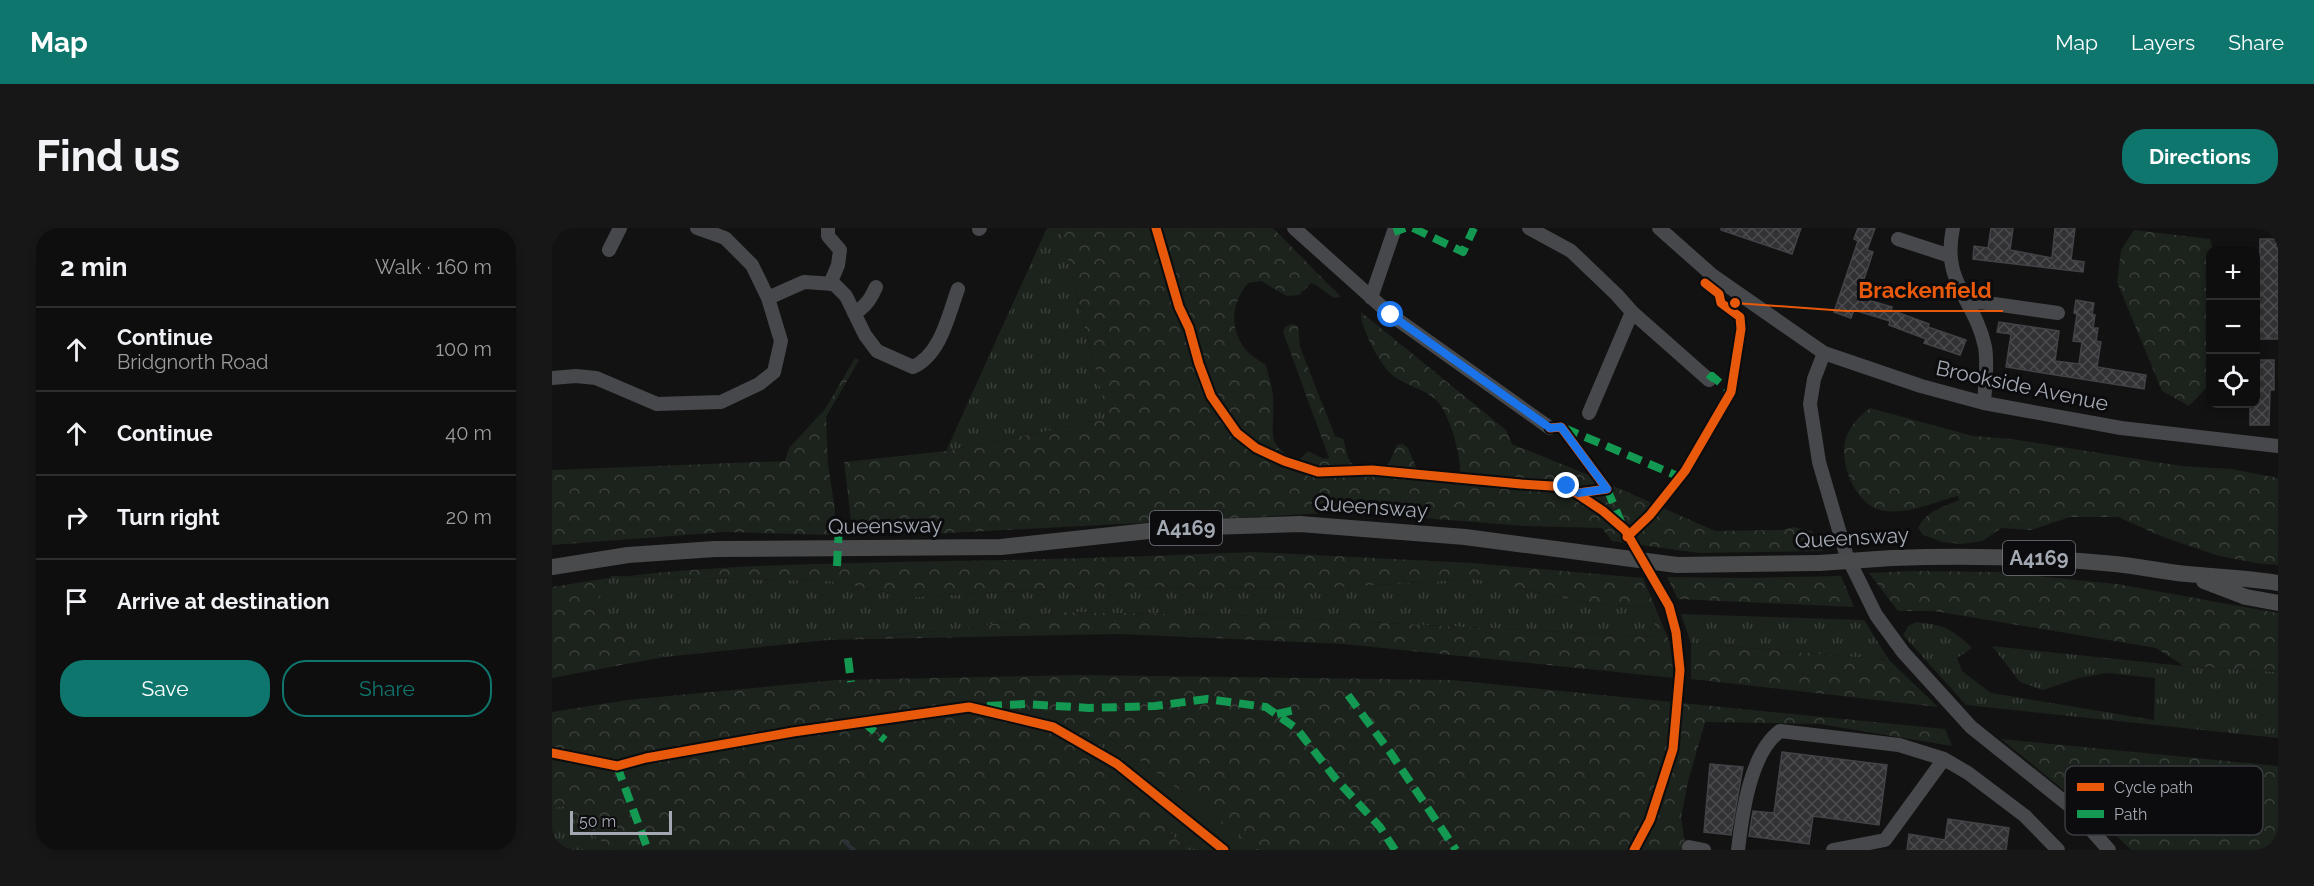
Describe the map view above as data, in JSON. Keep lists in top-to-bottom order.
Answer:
{
  "streets": {
    "main road": ["Queensway", "A4169"],
    "street": ["Brookside Avenue"]
  },
  "places": ["Brackenfield"],
  "legend": ["Cycle path", "Path"],
  "scale_bar": "50 m",
  "page": {
    "header": "Map",
    "nav": ["Map", "Layers", "Share"],
    "buttons": [
      "Directions",
      ["Save", "Share"]
    ],
    "title": "Find us",
    "heading": ["2 min", "Walk · 160 m"],
    "map_buttons": ["+", "−"],
    "list": [
      ["Continue", "Bridgnorth Road", "100 m"],
      ["Continue", "40 m"],
      ["Turn right", "20 m"],
      "Arrive at destination"
    ],
    "scale": "50 m"
  }
}
